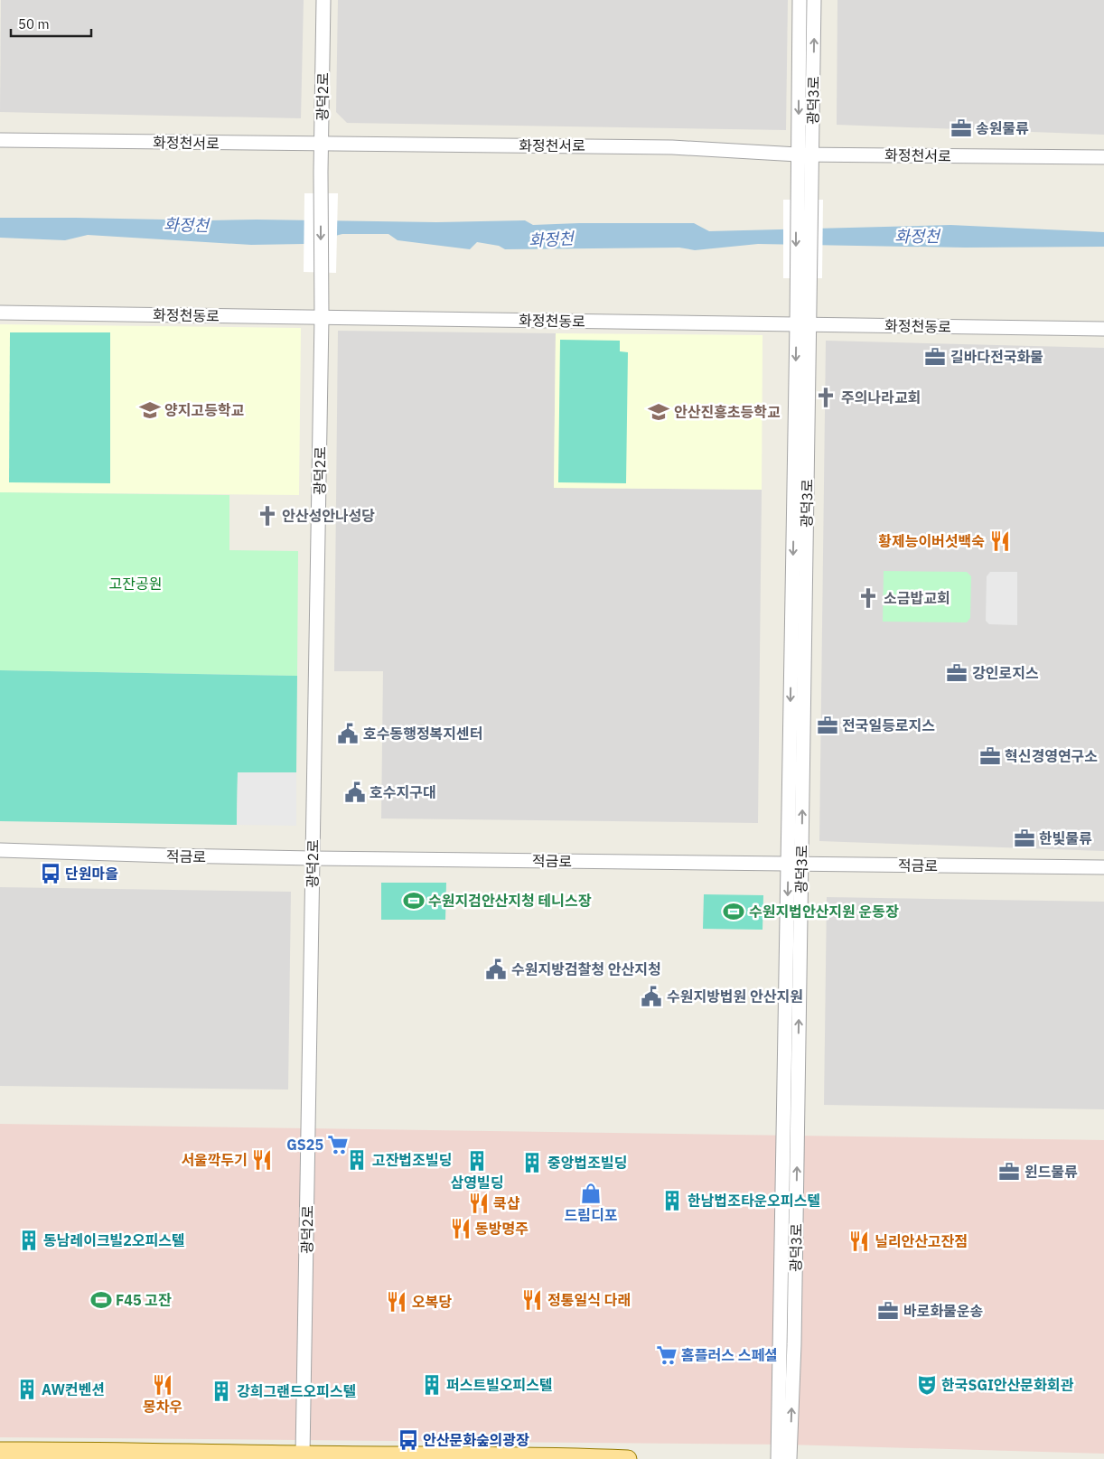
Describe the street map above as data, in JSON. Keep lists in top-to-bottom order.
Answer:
{
  "streets": {
    "street": [
      "광덕2로",
      "광덕3로",
      "화정천서로",
      "화정천동로",
      "적금로"
    ]
  },
  "crossings": [
    ["광덕2로", "화정천서로"],
    ["광덕2로", "화정천동로"],
    ["광덕2로", "적금로"],
    ["광덕3로", "화정천서로"],
    ["광덕3로", "화정천동로"],
    ["광덕3로", "적금로"]
  ],
  "water": ["화정천"],
  "parks": ["고잔공원"],
  "places": {
    "office": [
      "송원물류",
      "길바다전국화물",
      "강인로지스",
      "전국일등로지스",
      "혁신경영연구소",
      "한빛물류",
      "윈드물류",
      "바로화물운송"
    ],
    "church": ["주의나라교회", "안산성안나성당", "소금밥교회"],
    "school or university": ["양지고등학교", "안산진흥초등학교"],
    "restaurant": [
      "황제능이버섯백숙",
      "서울깍두기",
      "쿡샵",
      "동방명주",
      "닐리안산고잔점",
      "정통일식 다래",
      "오복당",
      "몽차우"
    ],
    "public building": [
      "호수동행정복지센터",
      "호수지구대",
      "수원지방검찰청 안산지청",
      "수원지방법원 안산지원"
    ],
    "bus stop": ["단원마을", "안산문화숲의광장"],
    "sports": ["수원지검안산지청 테니스장", "수원지법안산지원 운동장", "F45 고잔"],
    "supermarket": ["GS25", "홈플러스 스페셜"],
    "building": [
      "고잔법조빌딩",
      "삼영빌딩",
      "중앙법조빌딩",
      "한남법조타운오피스텔",
      "동남레이크빌2오피스텔",
      "퍼스트빌오피스텔",
      "AW컨벤션",
      "강희그랜드오피스텔"
    ],
    "shop": ["드림디포"],
    "theatre": ["한국SGI안산문화회관"]
  },
  "scale_bar": "50 m"
}
